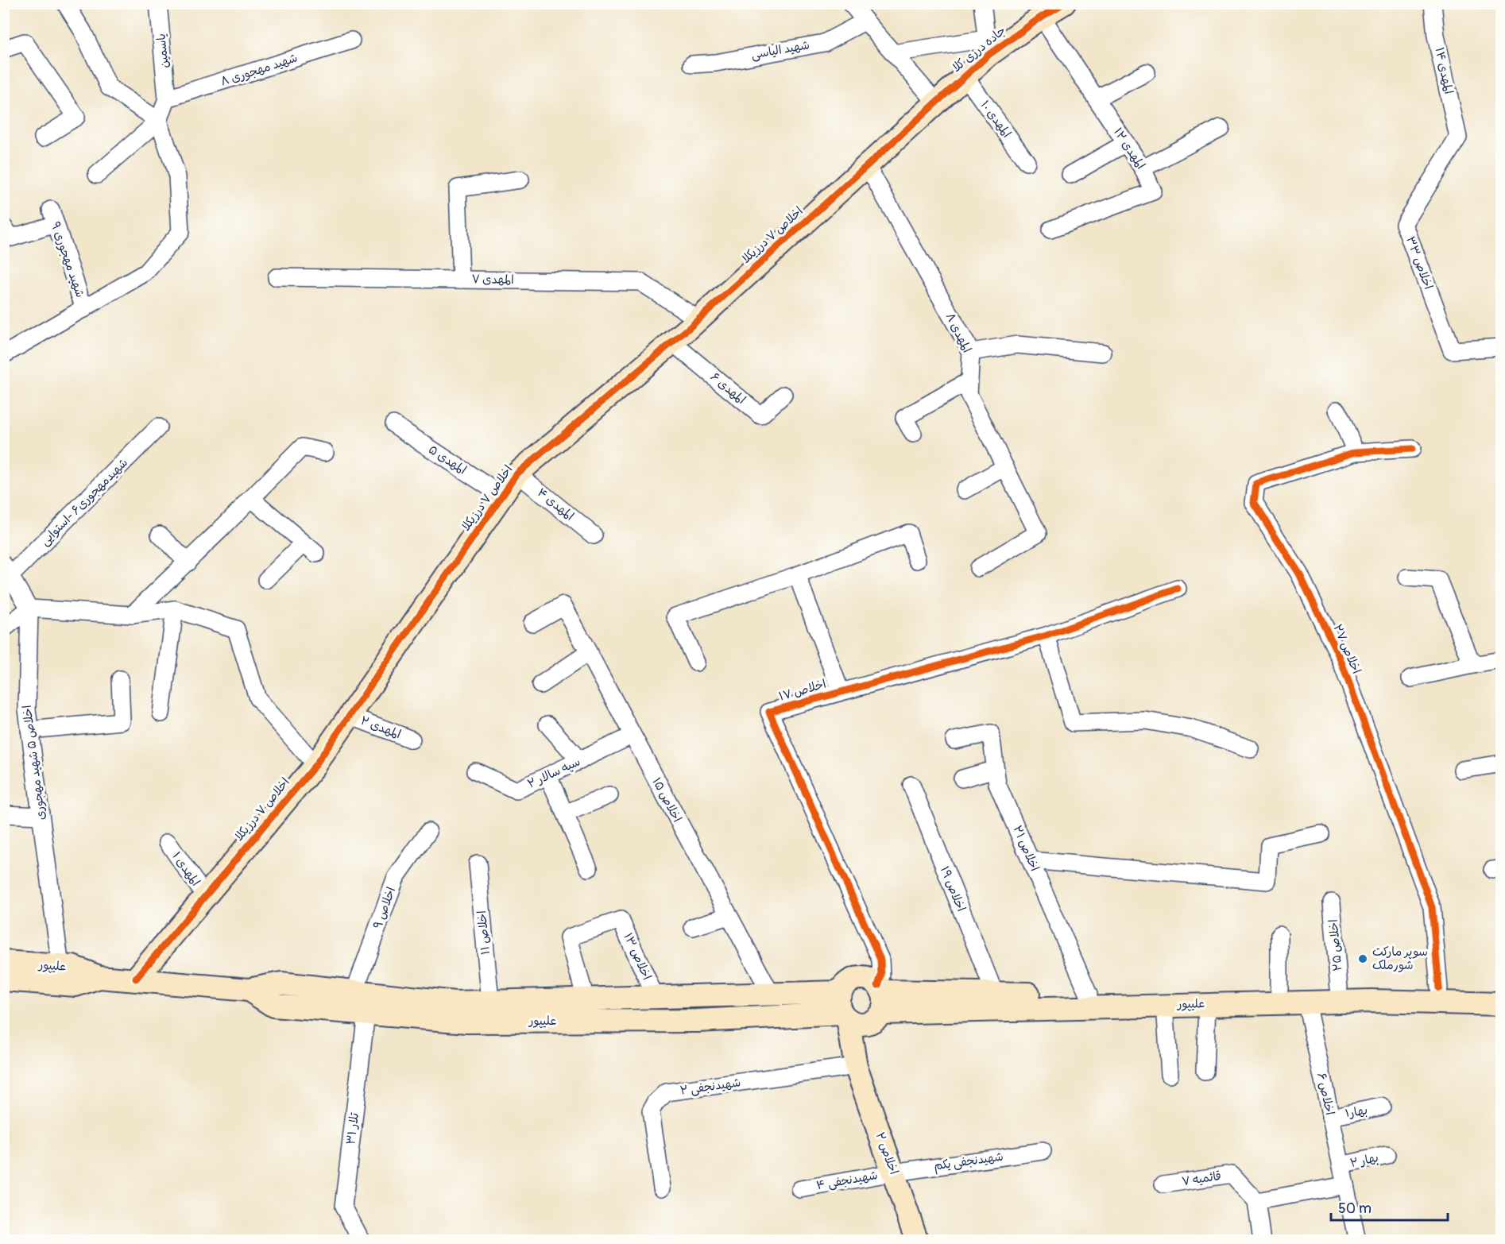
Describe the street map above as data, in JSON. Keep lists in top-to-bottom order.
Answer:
{
  "streets": {
    "main road": [
      "جاده درزی کلا",
      "اخلاص ۷ درزیکلا",
      "علیپور",
      "اخلاص ۲"
    ],
    "street": [
      "شهید الیاسی",
      "یاسمین",
      "شهید مهجوری ۸",
      "المهدی ۱۴",
      "المهدی ۱۰",
      "المهدی ۱۲",
      "شهید مهجوری ۹",
      "اخلاص ۳۳",
      "المهدی ۷",
      "المهدی ۸",
      "المهدی ۶",
      "المهدی ۵",
      "شهیدمهجوری۶ -استوایی",
      "المهدی ۴",
      "اخلاص ۲۷",
      "اخلاص ۱۷",
      "المهدی ۲",
      "اخلاص ۵ شهید مهجوری",
      "سپه سالار ۲",
      "اخلاص ۱۵",
      "اخلاص ۲۱",
      "المهدی ۱",
      "اخلاص ۱۹",
      "اخلاص ۹",
      "اخلاص ۱۱",
      "اخلاص ۲۵",
      "اخلاص ۱۳",
      "شهیدنجفی ۲",
      "اخلاص ۶",
      "بهار۱",
      "تلار ۳۱",
      "بهار ۲",
      "شهیدنجفی یکم",
      "قائمیه ۷",
      "شهیدنجفی ۴"
    ]
  },
  "crossings": [
    ["جاده درزی کلا", "المهدی ۱۰"],
    ["جاده درزی کلا", "المهدی ۱۲"],
    ["جاده درزی کلا", "اخلاص ۷ درزیکلا"],
    ["یاسمین", "شهید مهجوری ۸"],
    ["المهدی ۱۴", "اخلاص ۳۳"],
    ["اخلاص ۷ درزیکلا", "المهدی ۷"],
    ["اخلاص ۷ درزیکلا", "المهدی ۸"],
    ["اخلاص ۷ درزیکلا", "المهدی ۶"],
    ["اخلاص ۷ درزیکلا", "المهدی ۵"],
    ["اخلاص ۷ درزیکلا", "المهدی ۴"],
    ["اخلاص ۷ درزیکلا", "المهدی ۲"],
    ["اخلاص ۷ درزیکلا", "المهدی ۱"],
    ["اخلاص ۷ درزیکلا", "علیپور"],
    ["اخلاص ۲۷", "علیپور"],
    ["اخلاص ۱۷", "علیپور"],
    ["اخلاص ۱۷", "اخلاص ۲"],
    ["اخلاص ۵ شهید مهجوری", "علیپور"],
    ["سپه سالار ۲", "اخلاص ۱۵"],
    ["اخلاص ۱۵", "علیپور"],
    ["اخلاص ۲۱", "علیپور"],
    ["اخلاص ۱۹", "علیپور"],
    ["اخلاص ۹", "علیپور"],
    ["اخلاص ۱۱", "علیپور"],
    ["اخلاص ۲۵", "علیپور"],
    ["اخلاص ۱۳", "علیپور"],
    ["علیپور", "اخلاص ۶"],
    ["علیپور", "تلار ۳۱"],
    ["علیپور", "اخلاص ۲"],
    ["شهیدنجفی ۲", "اخلاص ۲"],
    ["اخلاص ۶", "بهار۱"],
    ["اخلاص ۶", "بهار ۲"],
    ["اخلاص ۲", "شهیدنجفی یکم"],
    ["اخلاص ۲", "شهیدنجفی ۴"],
    ["شهیدنجفی یکم", "شهیدنجفی ۴"]
  ],
  "places": ["سوپر مارکت شورملک"],
  "scale_bar": "50 m"
}
